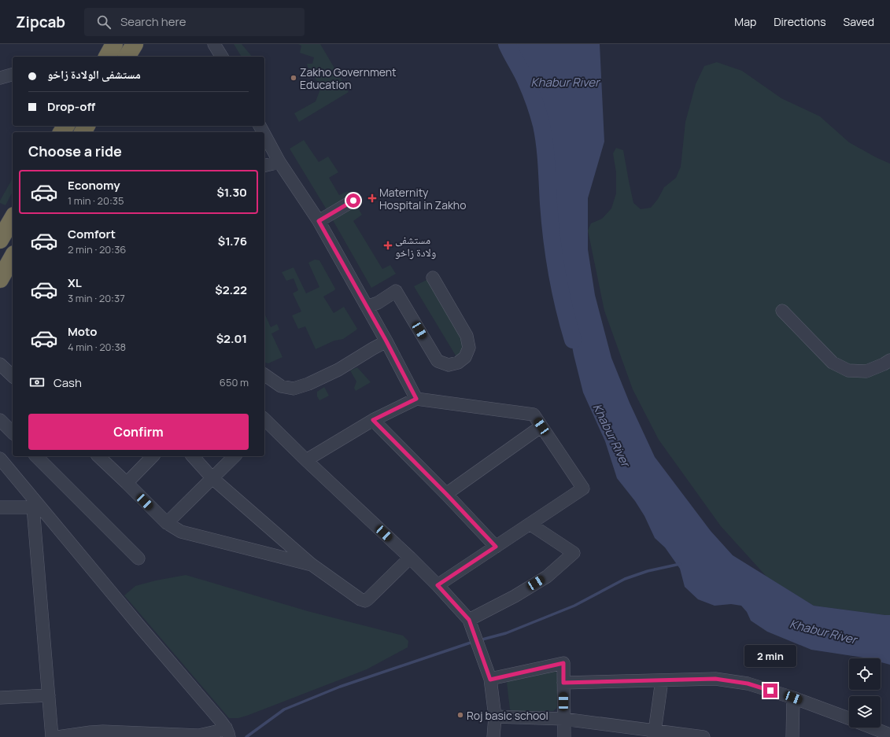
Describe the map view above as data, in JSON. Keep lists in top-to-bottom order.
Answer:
{
  "water": ["Khabur River"],
  "places": {
    "other": ["Zakho Government Education", "Roj basic school"],
    "health": ["Maternity Hospital in Zakho", "مستشفى ولادة زاخو"]
  },
  "page": {
    "header": "Zipcab",
    "search": "Search here",
    "nav": ["Map", "Directions", "Saved"],
    "banner": ["مستشفى الولادة زاخو", "Drop-off"],
    "heading": "Choose a ride",
    "list": [
      {
        "name": "Economy",
        "note": "1 min · 20:35",
        "value": "$1.30"
      },
      {
        "name": "Comfort",
        "note": "2 min · 20:36",
        "value": "$1.76"
      },
      {
        "name": "XL",
        "note": "3 min · 20:37",
        "value": "$2.22"
      },
      {
        "name": "Moto",
        "note": "4 min · 20:38",
        "value": "$2.01"
      }
    ],
    "pay": ["Cash", "650 m"],
    "buttons": "Confirm",
    "bubble": "2 min"
  }
}
